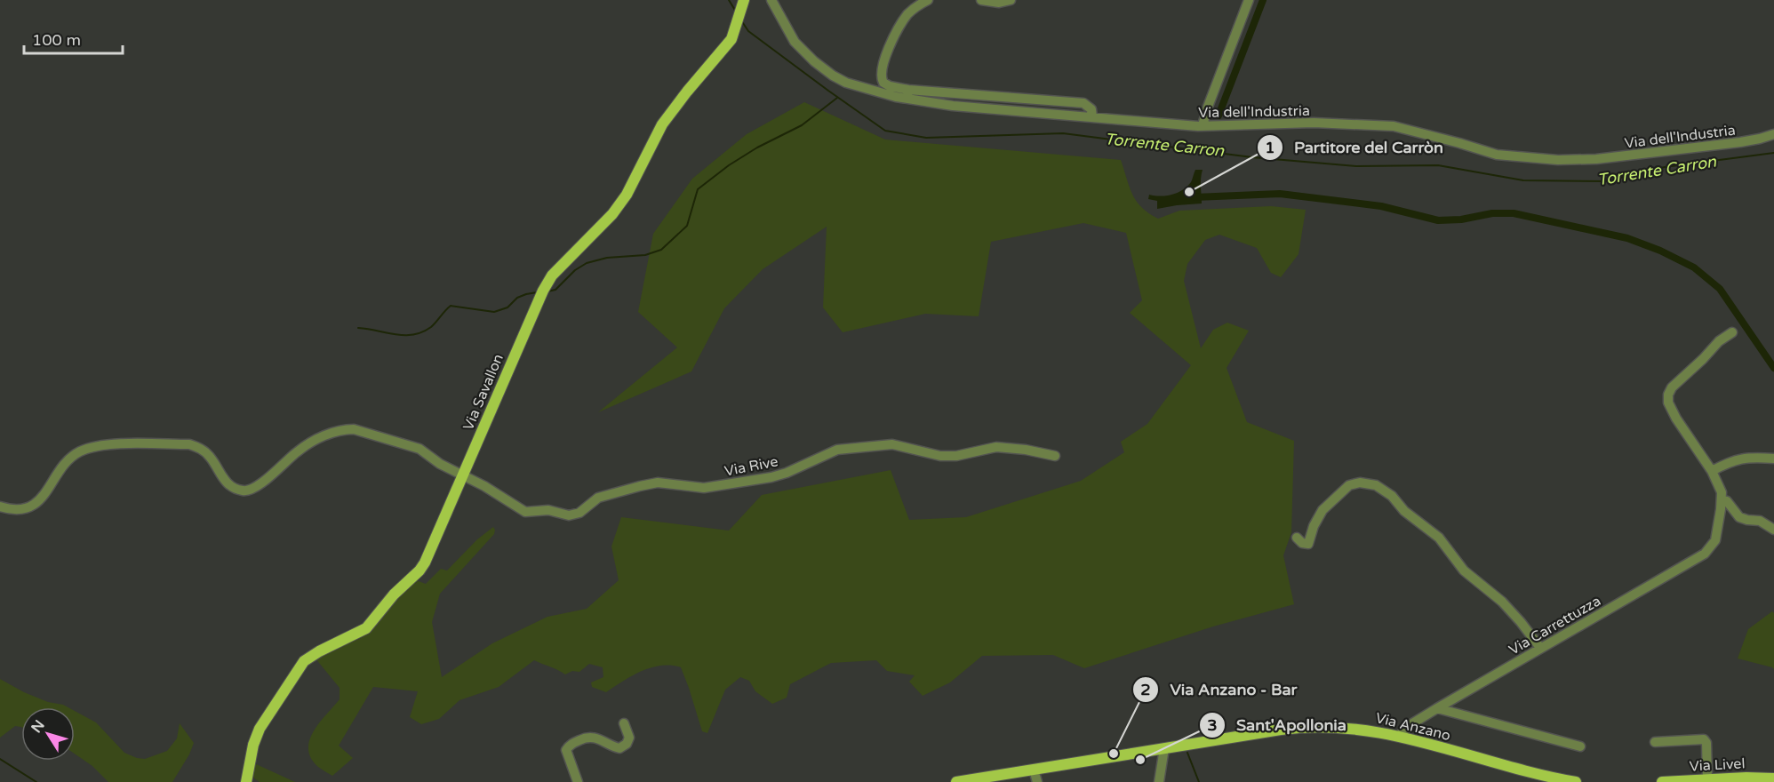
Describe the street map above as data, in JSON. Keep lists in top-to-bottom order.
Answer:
{
  "streets": {
    "main road": ["Via Savallon", "Via Anzano", "Via Livel"],
    "street": ["Via dell'Industria", "Via Rive", "Via Carrettuzza"]
  },
  "crossings": [
    ["Via Savallon", "Via Rive"],
    ["Via Carrettuzza", "Via Anzano"]
  ],
  "water": ["Torrente Carron"],
  "places": ["Partitore del Carròn", "Via Anzano - Bar", "Sant'Apollonia"],
  "scale_bar": "100 m",
  "north": "top left"
}
